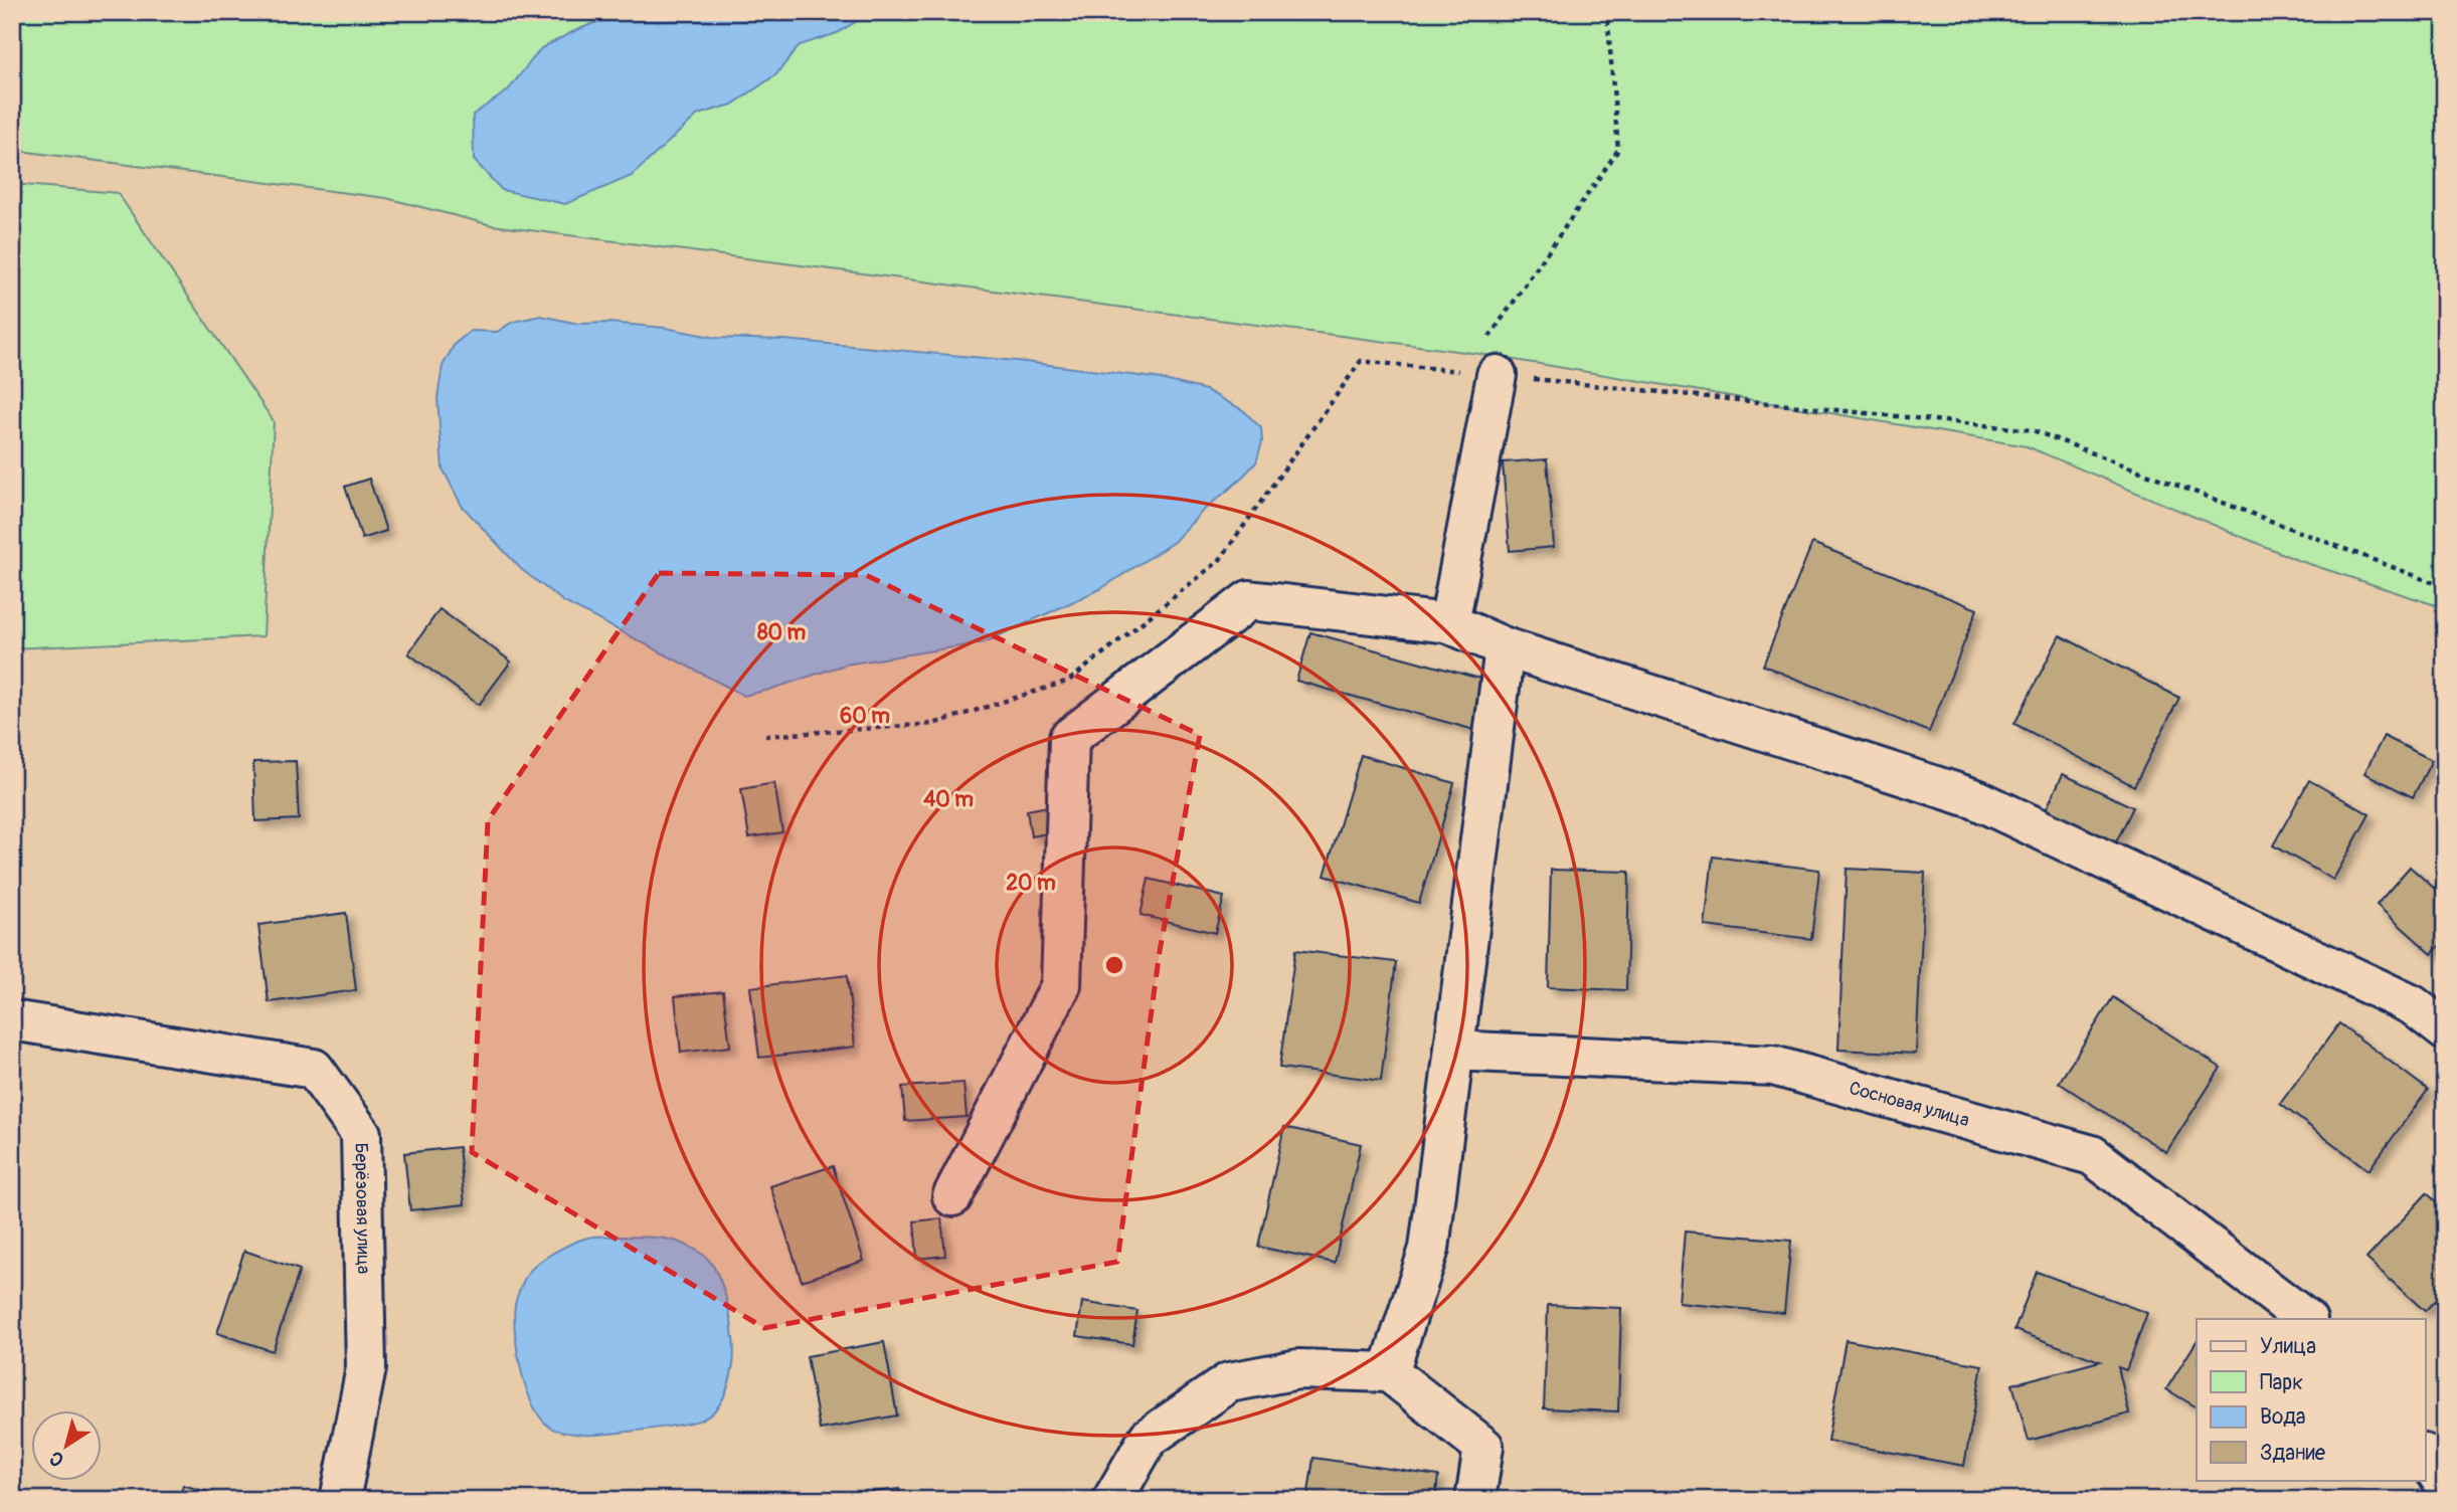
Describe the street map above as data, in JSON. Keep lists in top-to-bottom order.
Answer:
{
  "streets": {
    "street": ["Сосновая улица", "Берёзовая улица"]
  },
  "legend": [
    "Улица",
    "Парк",
    "Вода",
    "Здание"
  ],
  "north": "bottom left",
  "rings": [
    "80 m",
    "60 m",
    "40 m",
    "20 m"
  ]
}
